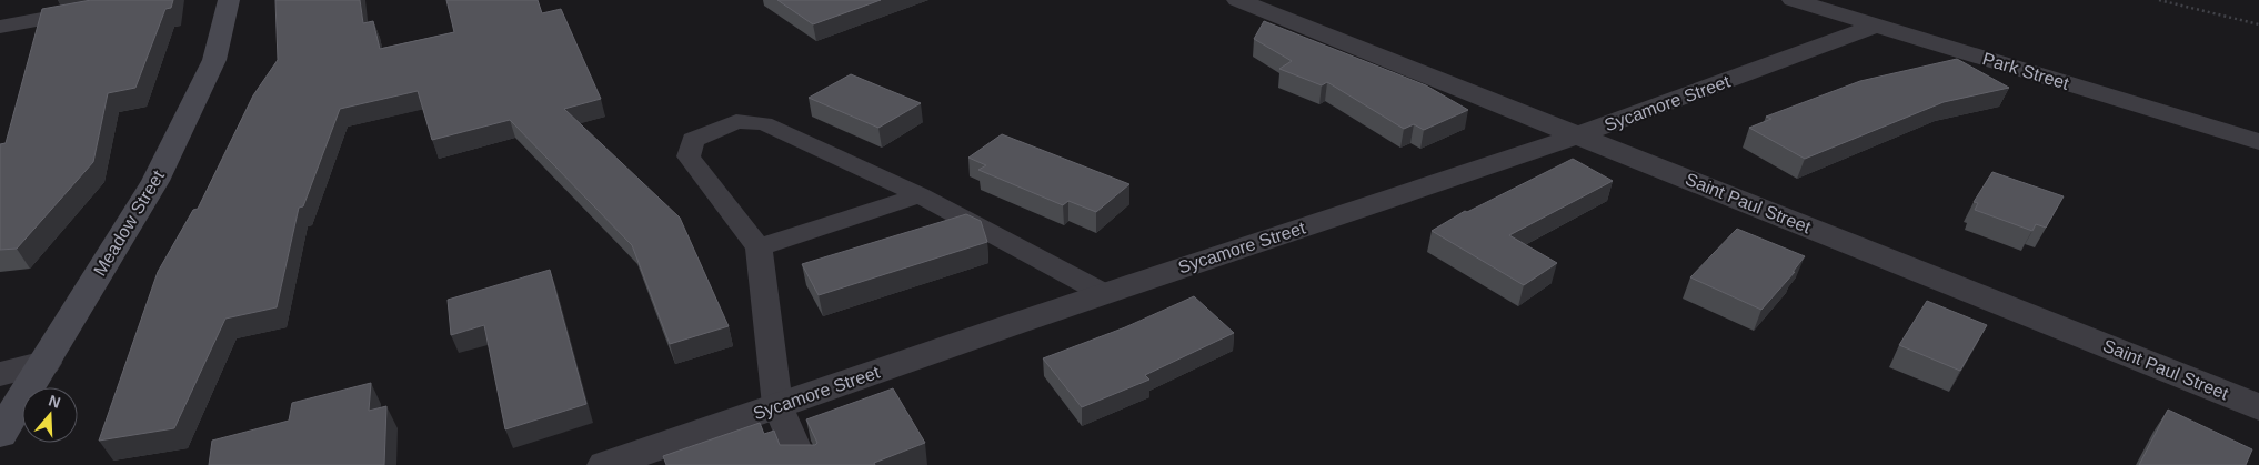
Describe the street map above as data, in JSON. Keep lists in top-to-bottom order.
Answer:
{
  "streets": {
    "street": [
      "Park Street",
      "Sycamore Street",
      "Saint Paul Street",
      "Meadow Street"
    ]
  },
  "crossings": [
    ["Park Street", "Sycamore Street"],
    ["Sycamore Street", "Saint Paul Street"]
  ],
  "north": "top"
}
